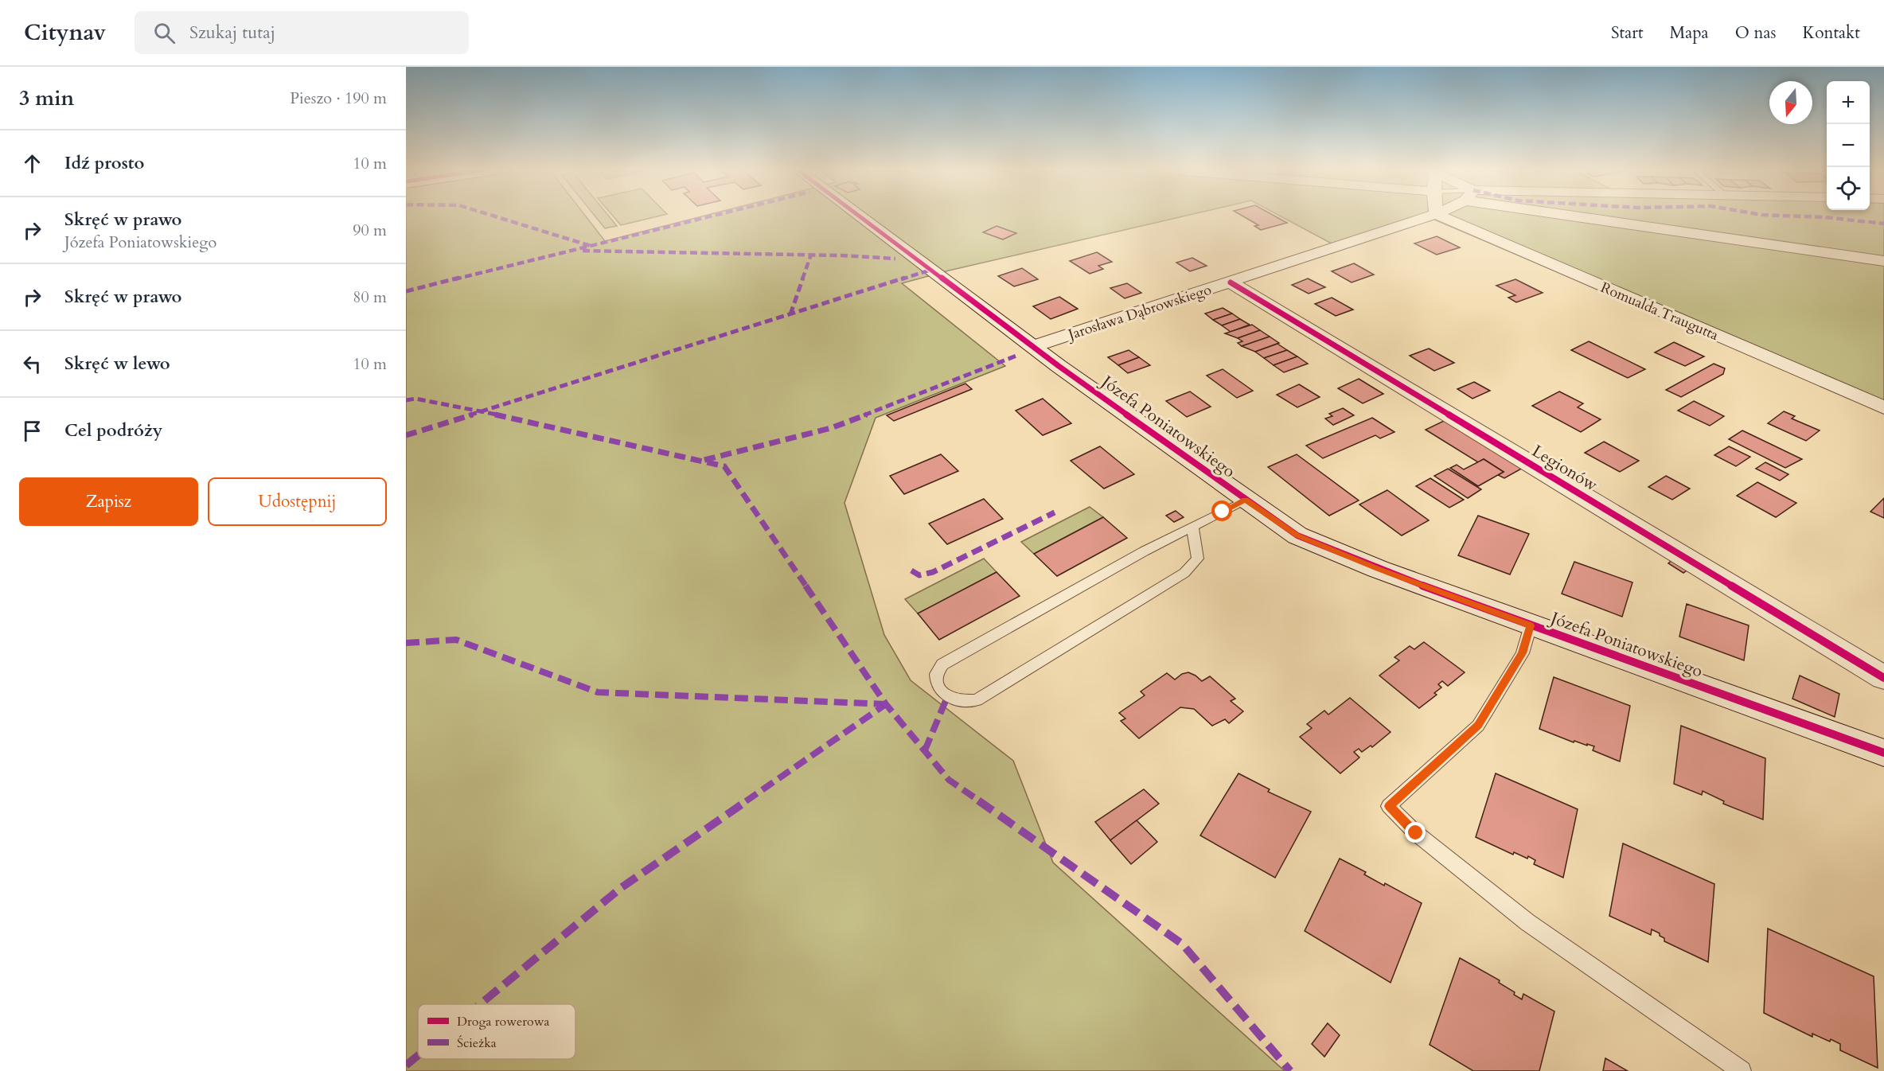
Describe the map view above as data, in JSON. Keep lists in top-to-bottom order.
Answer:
{
  "streets": {
    "street": [
      "Romualda Traugutta",
      "Jarosława Dąbrowskiego",
      "Józefa Poniatowskiego",
      "Legionów"
    ]
  },
  "crossings": [
    ["Jarosława Dąbrowskiego", "Józefa Poniatowskiego"],
    ["Jarosława Dąbrowskiego", "Legionów"]
  ],
  "legend": ["Droga rowerowa", "Ścieżka"],
  "north": "bottom",
  "page": {
    "header": "Citynav",
    "search": "Szukaj tutaj",
    "nav": [
      "Start",
      "Mapa",
      "O nas",
      "Kontakt"
    ],
    "heading": ["3 min", "Pieszo · 190 m"],
    "map_buttons": ["+", "−"],
    "list": [
      ["Idź prosto", "10 m"],
      ["Skręć w prawo", "Józefa Poniatowskiego", "90 m"],
      ["Skręć w prawo", "80 m"],
      ["Skręć w lewo", "10 m"],
      "Cel podróży"
    ],
    "buttons": ["Zapisz", "Udostępnij"]
  }
}
